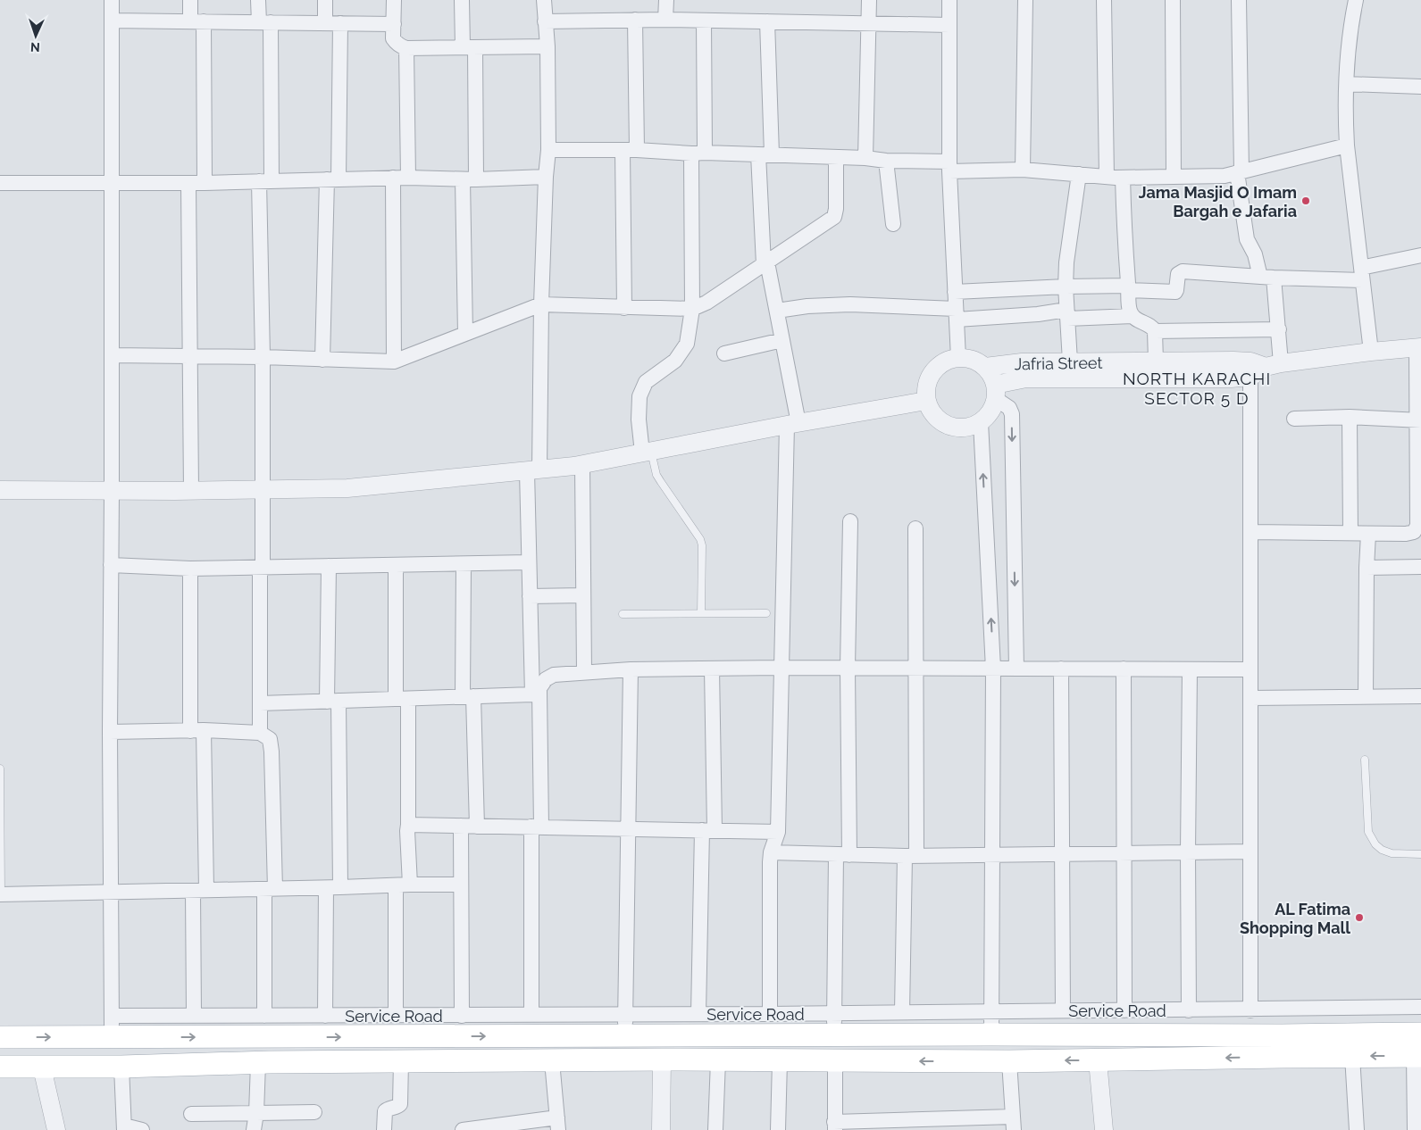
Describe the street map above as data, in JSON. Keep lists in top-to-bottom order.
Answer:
{
  "streets": {
    "street": ["Jafria Street", "Service Road"]
  },
  "districts": ["NORTH KARACHI SECTOR 5 D"],
  "places": ["Jama Masjid O Imam Bargah e Jafaria", "AL Fatima Shopping Mall"],
  "north": "bottom"
}
